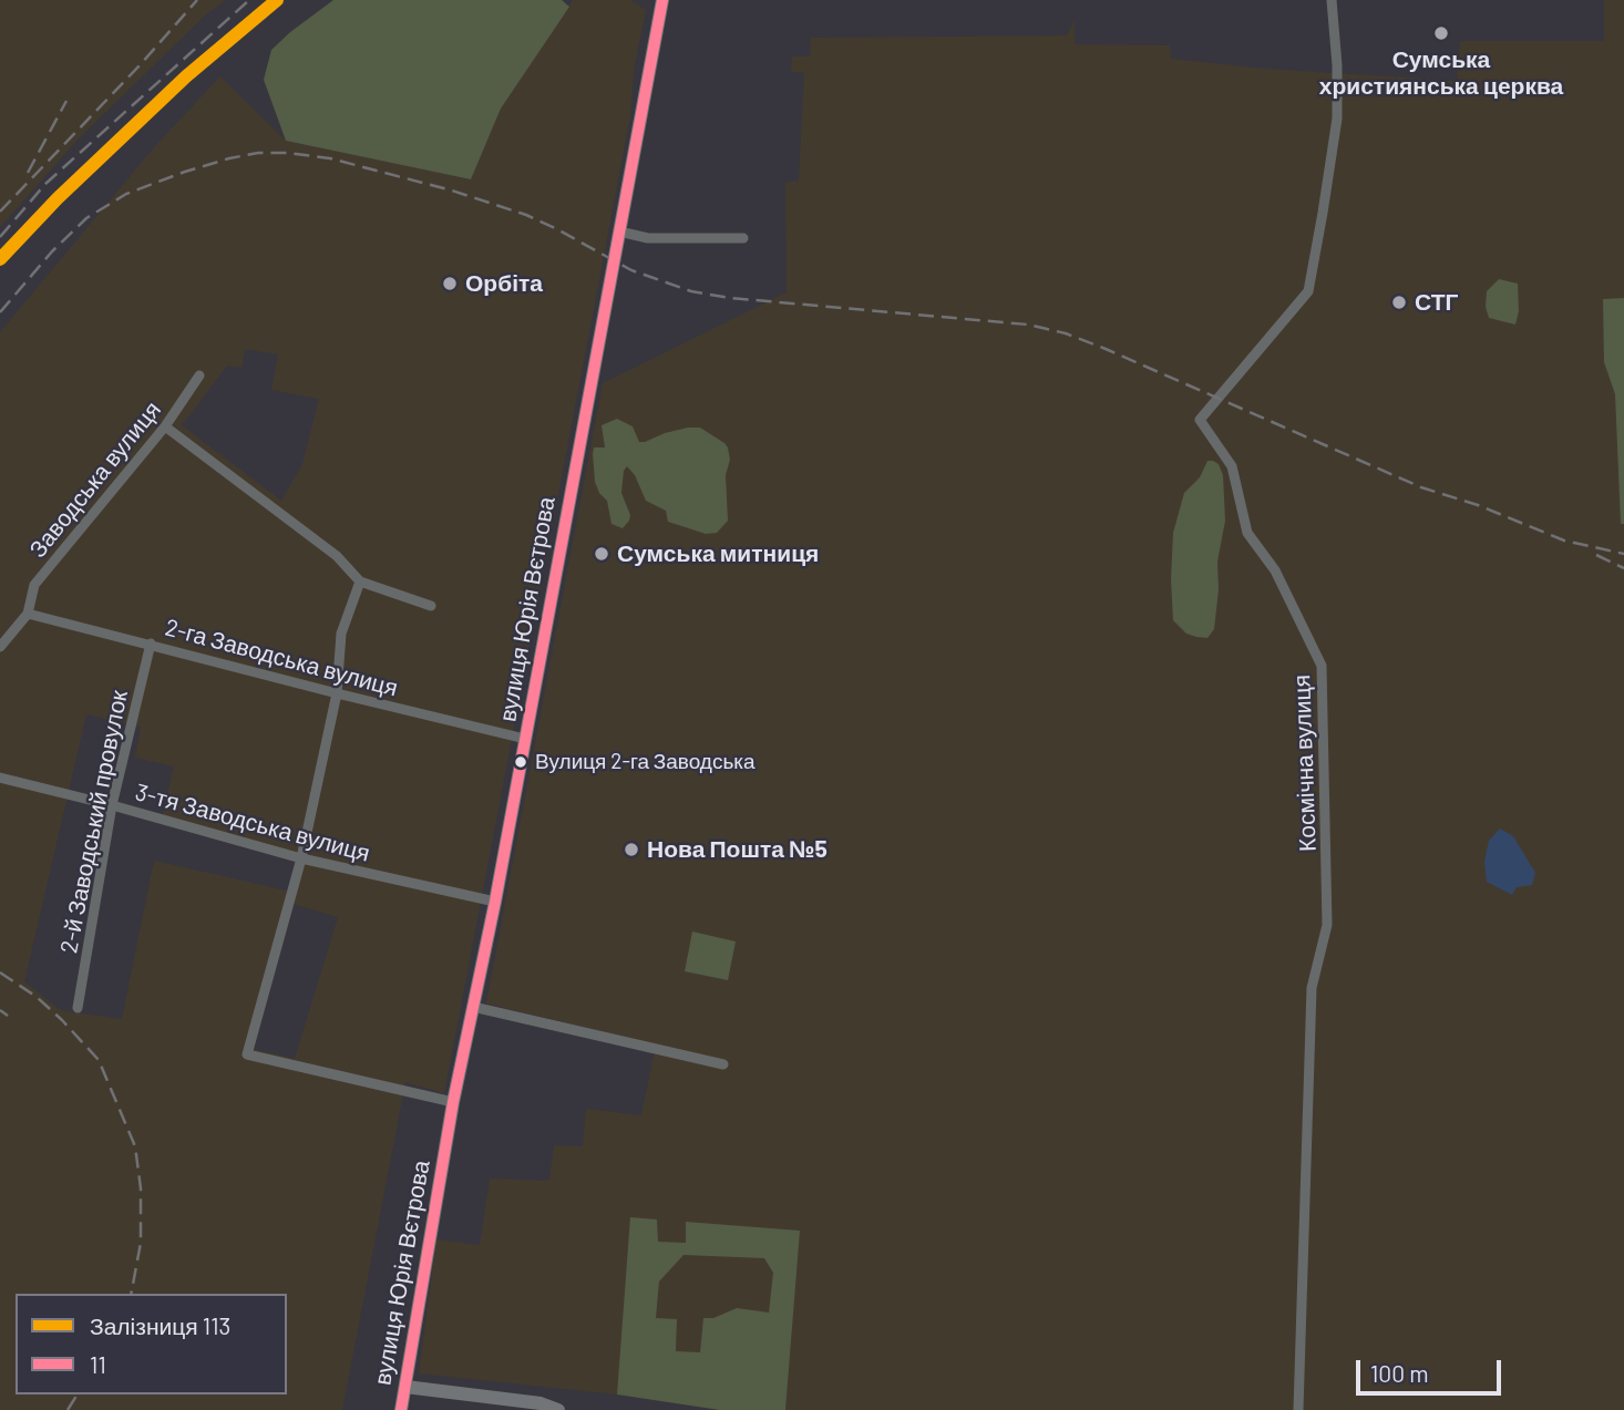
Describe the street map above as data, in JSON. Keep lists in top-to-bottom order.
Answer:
{
  "streets": {
    "street": [
      "Заводська вулиця",
      "вулиця Юрія Вєтрова",
      "2-га Заводська вулиця",
      "Космічна вулиця",
      "2-й Заводський провулок",
      "3-тя Заводська вулиця"
    ]
  },
  "crossings": [
    ["Заводська вулиця", "2-га Заводська вулиця"],
    ["вулиця Юрія Вєтрова", "2-га Заводська вулиця"],
    ["вулиця Юрія Вєтрова", "3-тя Заводська вулиця"],
    ["2-га Заводська вулиця", "2-й Заводський провулок"],
    ["2-й Заводський провулок", "3-тя Заводська вулиця"]
  ],
  "places": [
    "Сумська християнська церква",
    "Орбіта",
    "СТГ",
    "Сумська митниця",
    "Вулиця 2-га Заводська",
    "Нова Пошта №5"
  ],
  "lines": ["rail line 113", "transit line 11"],
  "legend": ["Залізниця 113", "11"],
  "scale_bar": "100 m"
}
